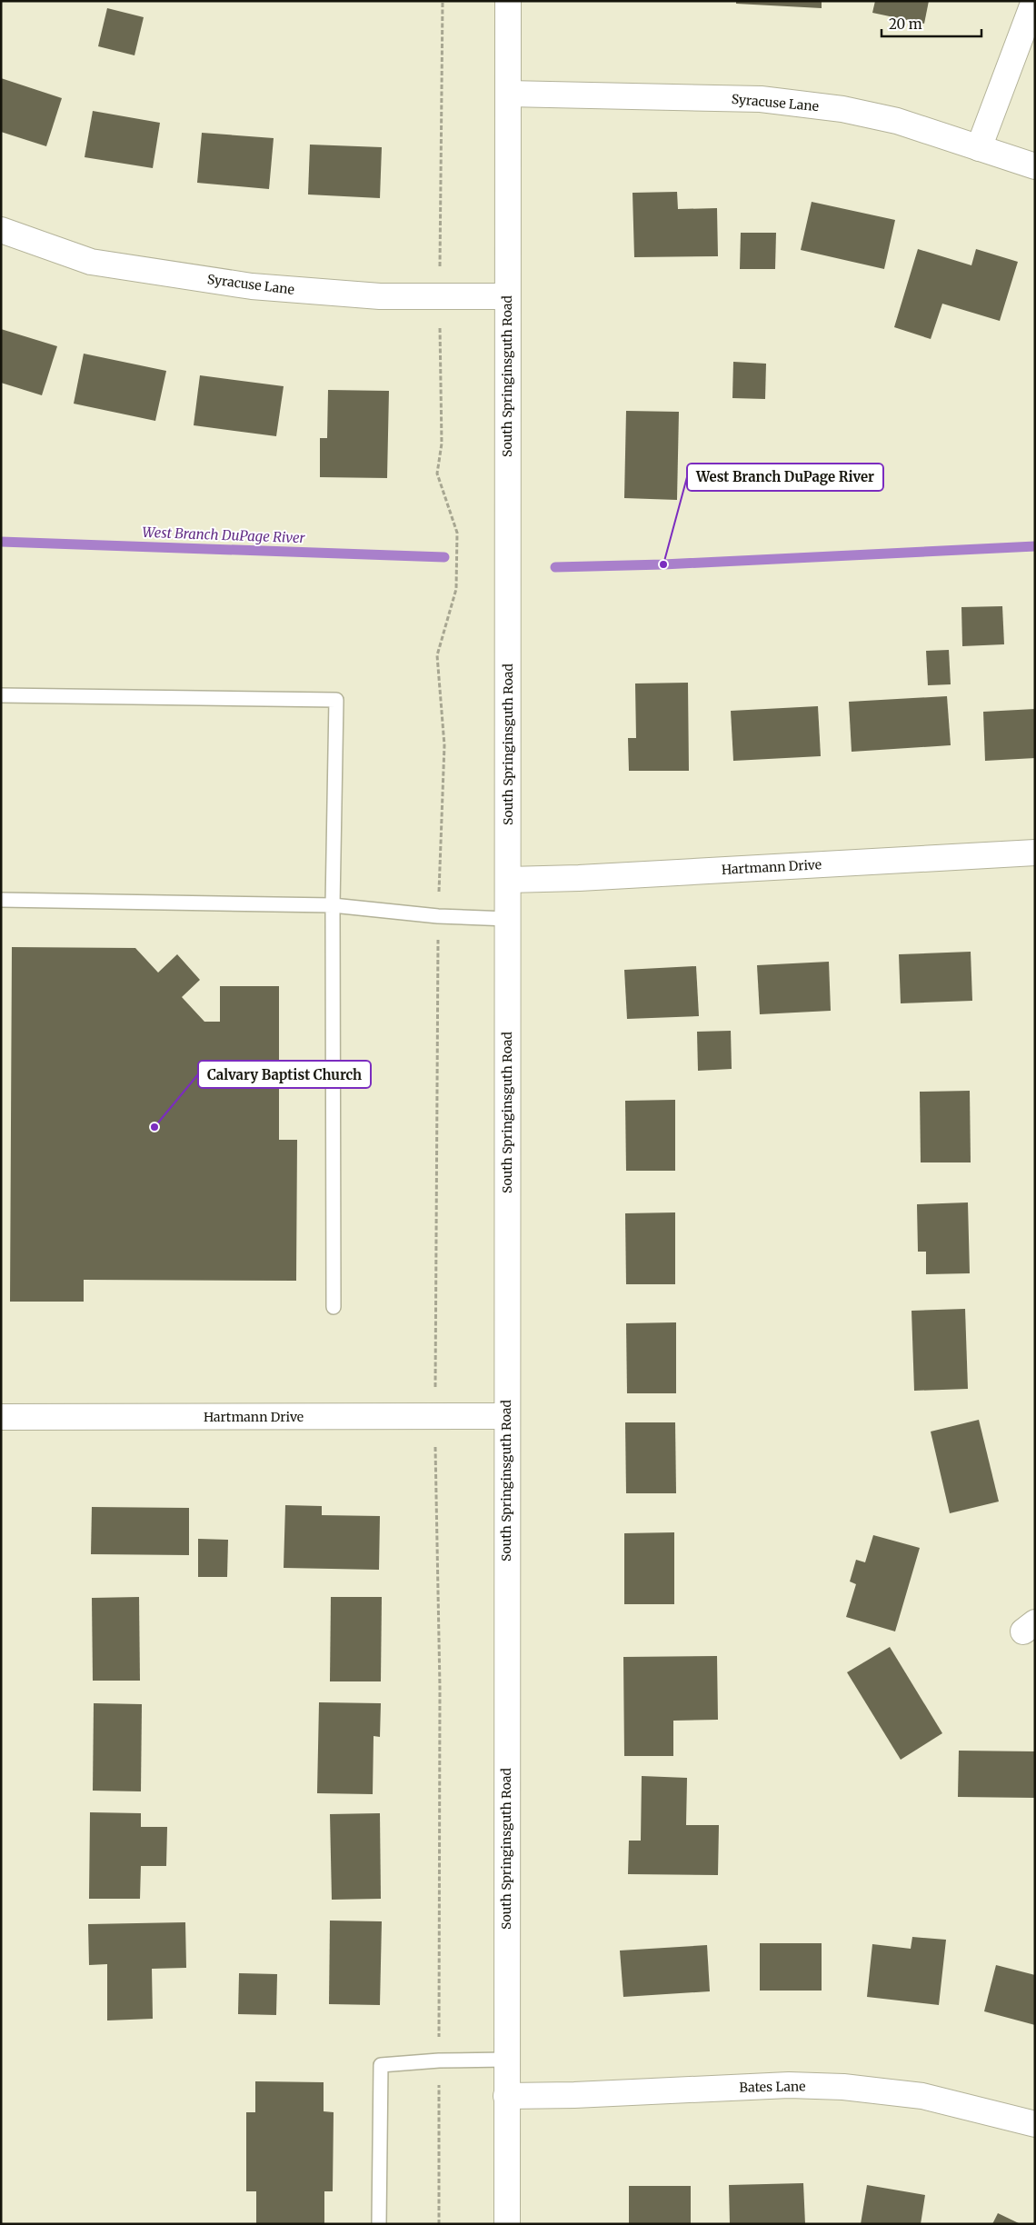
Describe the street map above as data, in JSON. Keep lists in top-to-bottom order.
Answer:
{
  "streets": {
    "street": [
      "Syracuse Lane",
      "South Springinsguth Road",
      "Hartmann Drive",
      "Bates Lane"
    ]
  },
  "crossings": [
    ["Syracuse Lane", "South Springinsguth Road"],
    ["South Springinsguth Road", "Hartmann Drive"],
    ["South Springinsguth Road", "Bates Lane"]
  ],
  "water": ["West Branch DuPage River"],
  "places": ["West Branch DuPage River", "Calvary Baptist Church"],
  "scale_bar": "20 m"
}
